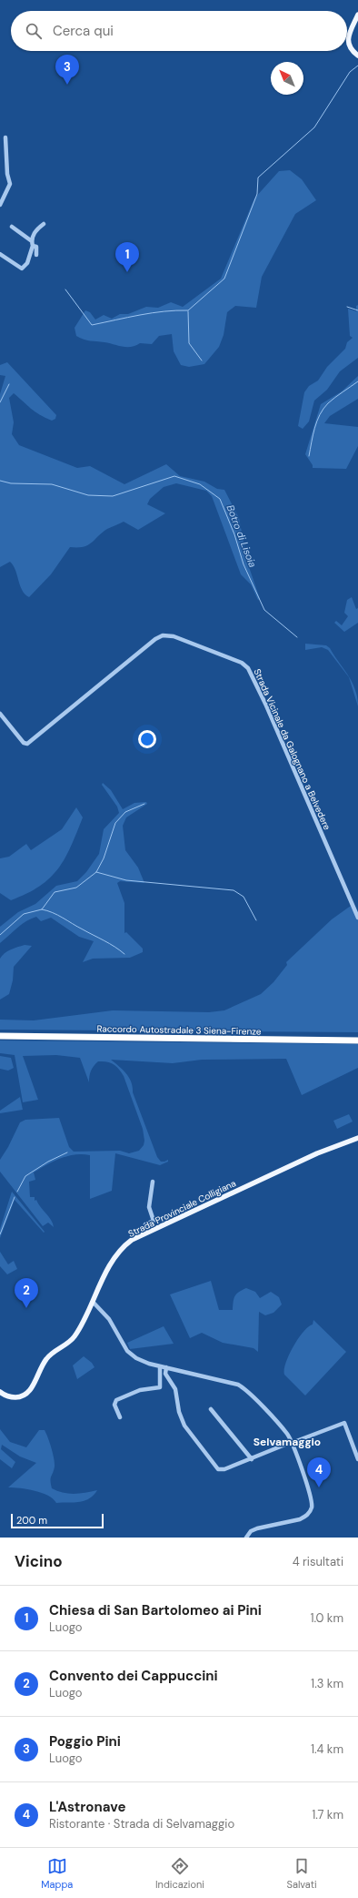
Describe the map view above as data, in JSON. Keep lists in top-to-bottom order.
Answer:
{
  "streets": {
    "highway": ["Raccordo Autostradale 3 Siena-Firenze"],
    "main road": ["Strada Provinciale Colligiana"],
    "street": ["Strada Vicinale da Galognano a Belvedere"]
  },
  "districts": ["Selvamaggio"],
  "water": ["Botro di Lisoia"],
  "scale_bar": "200 m",
  "north": "top left",
  "page": {
    "search": "Cerca qui",
    "pins": [
      "3",
      "1",
      "2",
      "4"
    ],
    "scale": "200 m",
    "heading": ["Vicino", "4 risultati"],
    "list": [
      {
        "mark": "1",
        "name": "Chiesa di San Bartolomeo ai Pini",
        "note": "Luogo",
        "value": "1.0 km"
      },
      {
        "mark": "2",
        "name": "Convento dei Cappuccini",
        "note": "Luogo",
        "value": "1.3 km"
      },
      {
        "mark": "3",
        "name": "Poggio Pini",
        "note": "Luogo",
        "value": "1.4 km"
      },
      {
        "mark": "4",
        "name": "L'Astronave",
        "note": "Ristorante · Strada di Selvamaggio",
        "value": "1.7 km"
      }
    ],
    "nav": ["Mappa", "Indicazioni", "Salvati"]
  }
}
